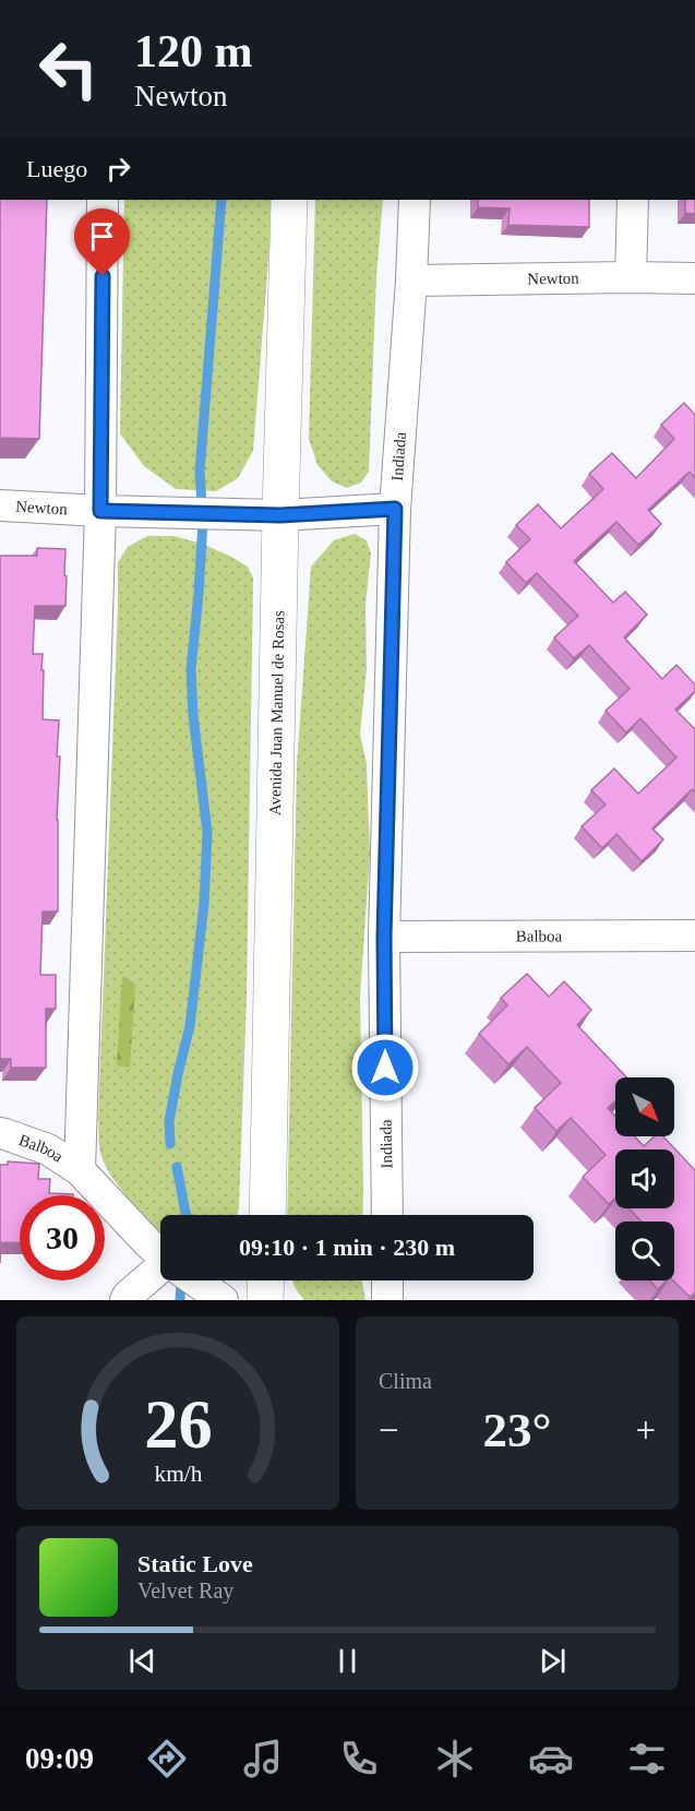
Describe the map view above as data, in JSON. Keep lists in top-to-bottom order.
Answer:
{
  "streets": {
    "main road": ["Avenida Juan Manuel de Rosas"],
    "street": ["Newton", "Indiada", "Balboa"]
  },
  "crossings": [
    ["Newton", "Indiada"],
    ["Newton", "Avenida Juan Manuel de Rosas"],
    ["Indiada", "Balboa"]
  ],
  "north": "bottom right",
  "page": {
    "turn": ["120 m", "Newton"],
    "then": "Luego",
    "limit": "30",
    "trip": "09:10 · 1 min · 230 m",
    "tile": "Clima",
    "heat": ["−", "23°", "+"],
    "song": ["Static Love", "Velvet Ray"],
    "tabs": "09:09",
    "gauge": ["26", "km/h"]
  }
}
